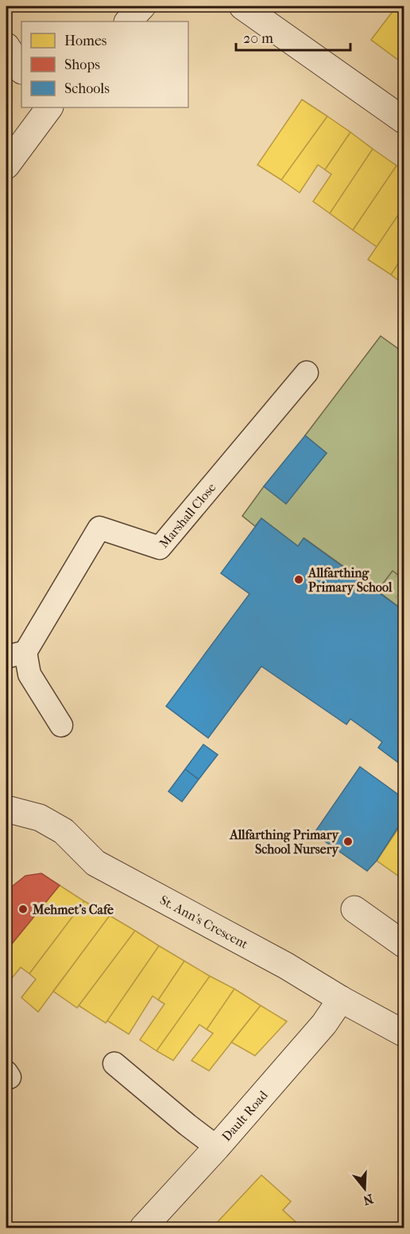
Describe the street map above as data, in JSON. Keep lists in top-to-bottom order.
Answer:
{
  "streets": {
    "street": ["St. Ann's Crescent", "Dault Road"],
    "lane": ["Marshall Close"]
  },
  "crossings": [
    ["St. Ann's Crescent", "Dault Road"]
  ],
  "places": ["Allfarthing Primary School", "Allfarthing Primary School Nursery", "Mehmet's Cafe"],
  "legend": ["Homes", "Shops", "Schools"],
  "scale_bar": "20 m",
  "north": "bottom"
}
